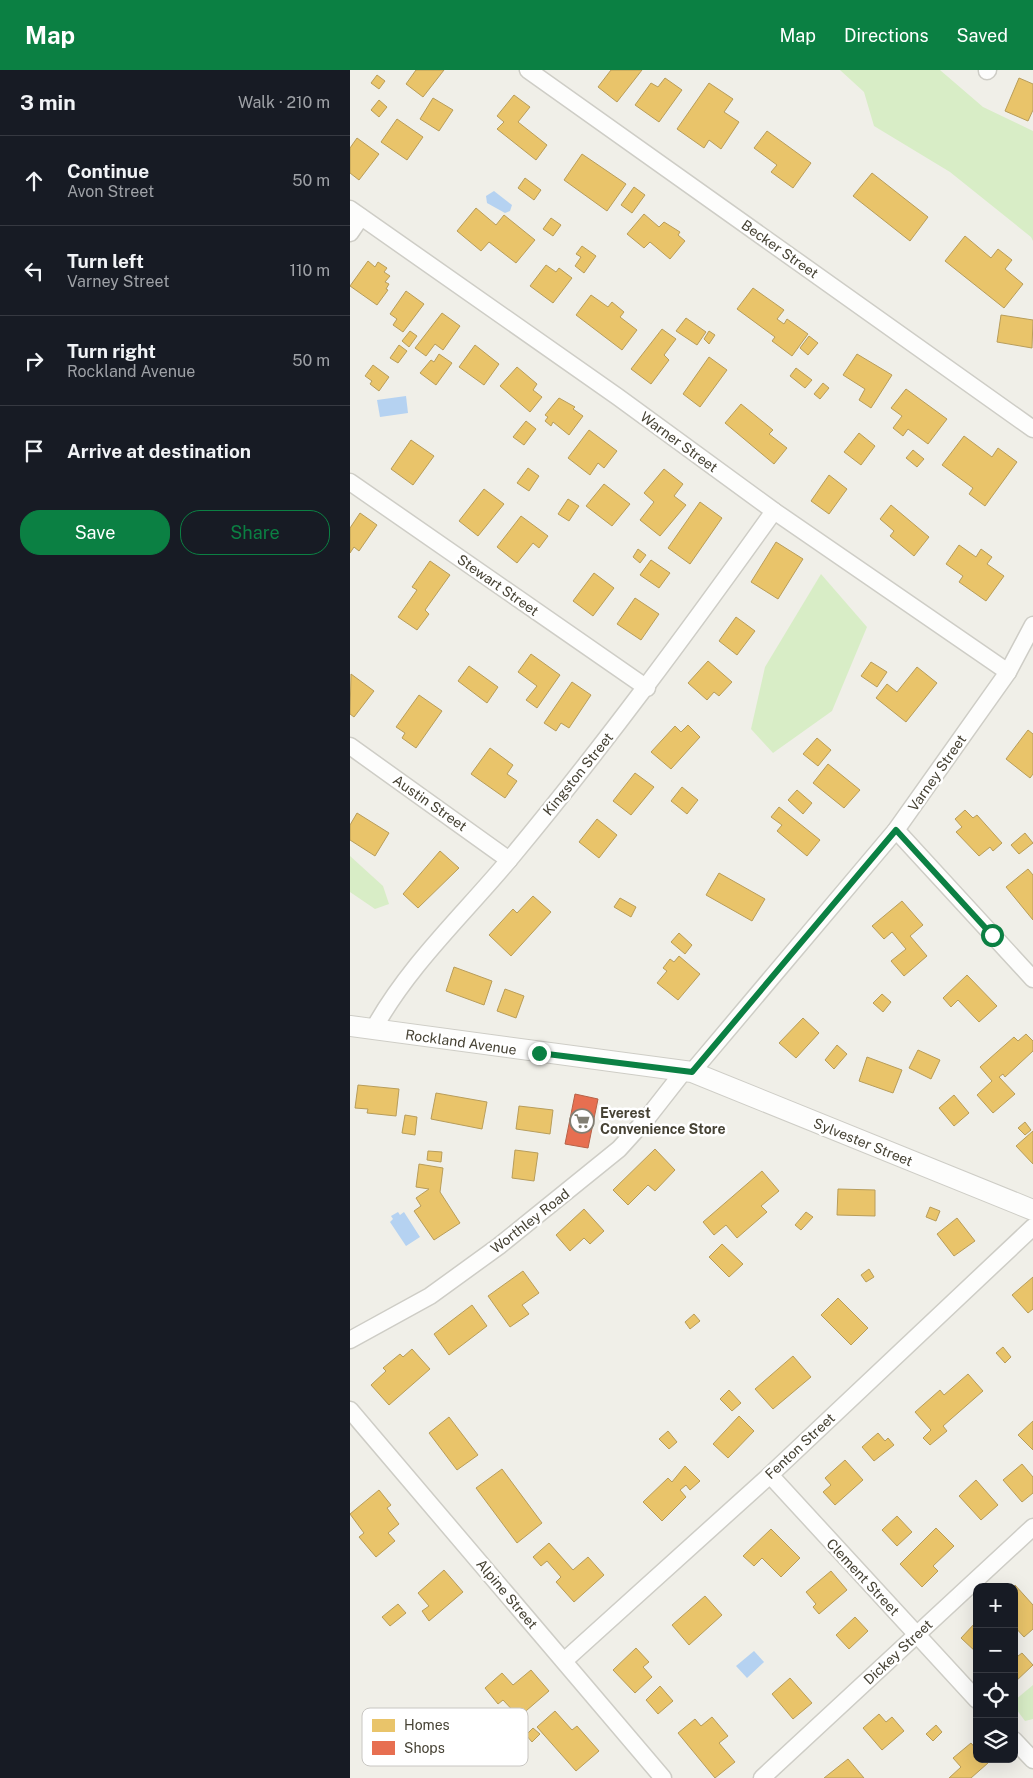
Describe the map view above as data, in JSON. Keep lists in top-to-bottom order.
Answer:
{
  "streets": {
    "street": [
      "Becker Street",
      "Warner Street",
      "Stewart Street",
      "Varney Street",
      "Kingston Street",
      "Austin Street",
      "Rockland Avenue",
      "Sylvester Street",
      "Worthley Road",
      "Fenton Street",
      "Clement Street",
      "Alpine Street",
      "Dickey Street"
    ]
  },
  "crossings": [
    ["Warner Street", "Varney Street"],
    ["Warner Street", "Kingston Street"],
    ["Stewart Street", "Kingston Street"],
    ["Varney Street", "Rockland Avenue"],
    ["Varney Street", "Sylvester Street"],
    ["Varney Street", "Worthley Road"],
    ["Kingston Street", "Austin Street"],
    ["Kingston Street", "Rockland Avenue"],
    ["Rockland Avenue", "Sylvester Street"],
    ["Rockland Avenue", "Worthley Road"],
    ["Sylvester Street", "Worthley Road"],
    ["Fenton Street", "Clement Street"],
    ["Fenton Street", "Alpine Street"],
    ["Clement Street", "Dickey Street"]
  ],
  "places": {
    "supermarket": ["Everest Convenience Store"]
  },
  "legend": ["Homes", "Shops"],
  "page": {
    "header": "Map",
    "nav": ["Map", "Directions", "Saved"],
    "heading": ["3 min", "Walk · 210 m"],
    "list": [
      ["Continue", "Avon Street", "50 m"],
      ["Turn left", "Varney Street", "110 m"],
      ["Turn right", "Rockland Avenue", "50 m"],
      "Arrive at destination"
    ],
    "buttons": ["Save", "Share"],
    "map_buttons": ["+", "−"]
  }
}
